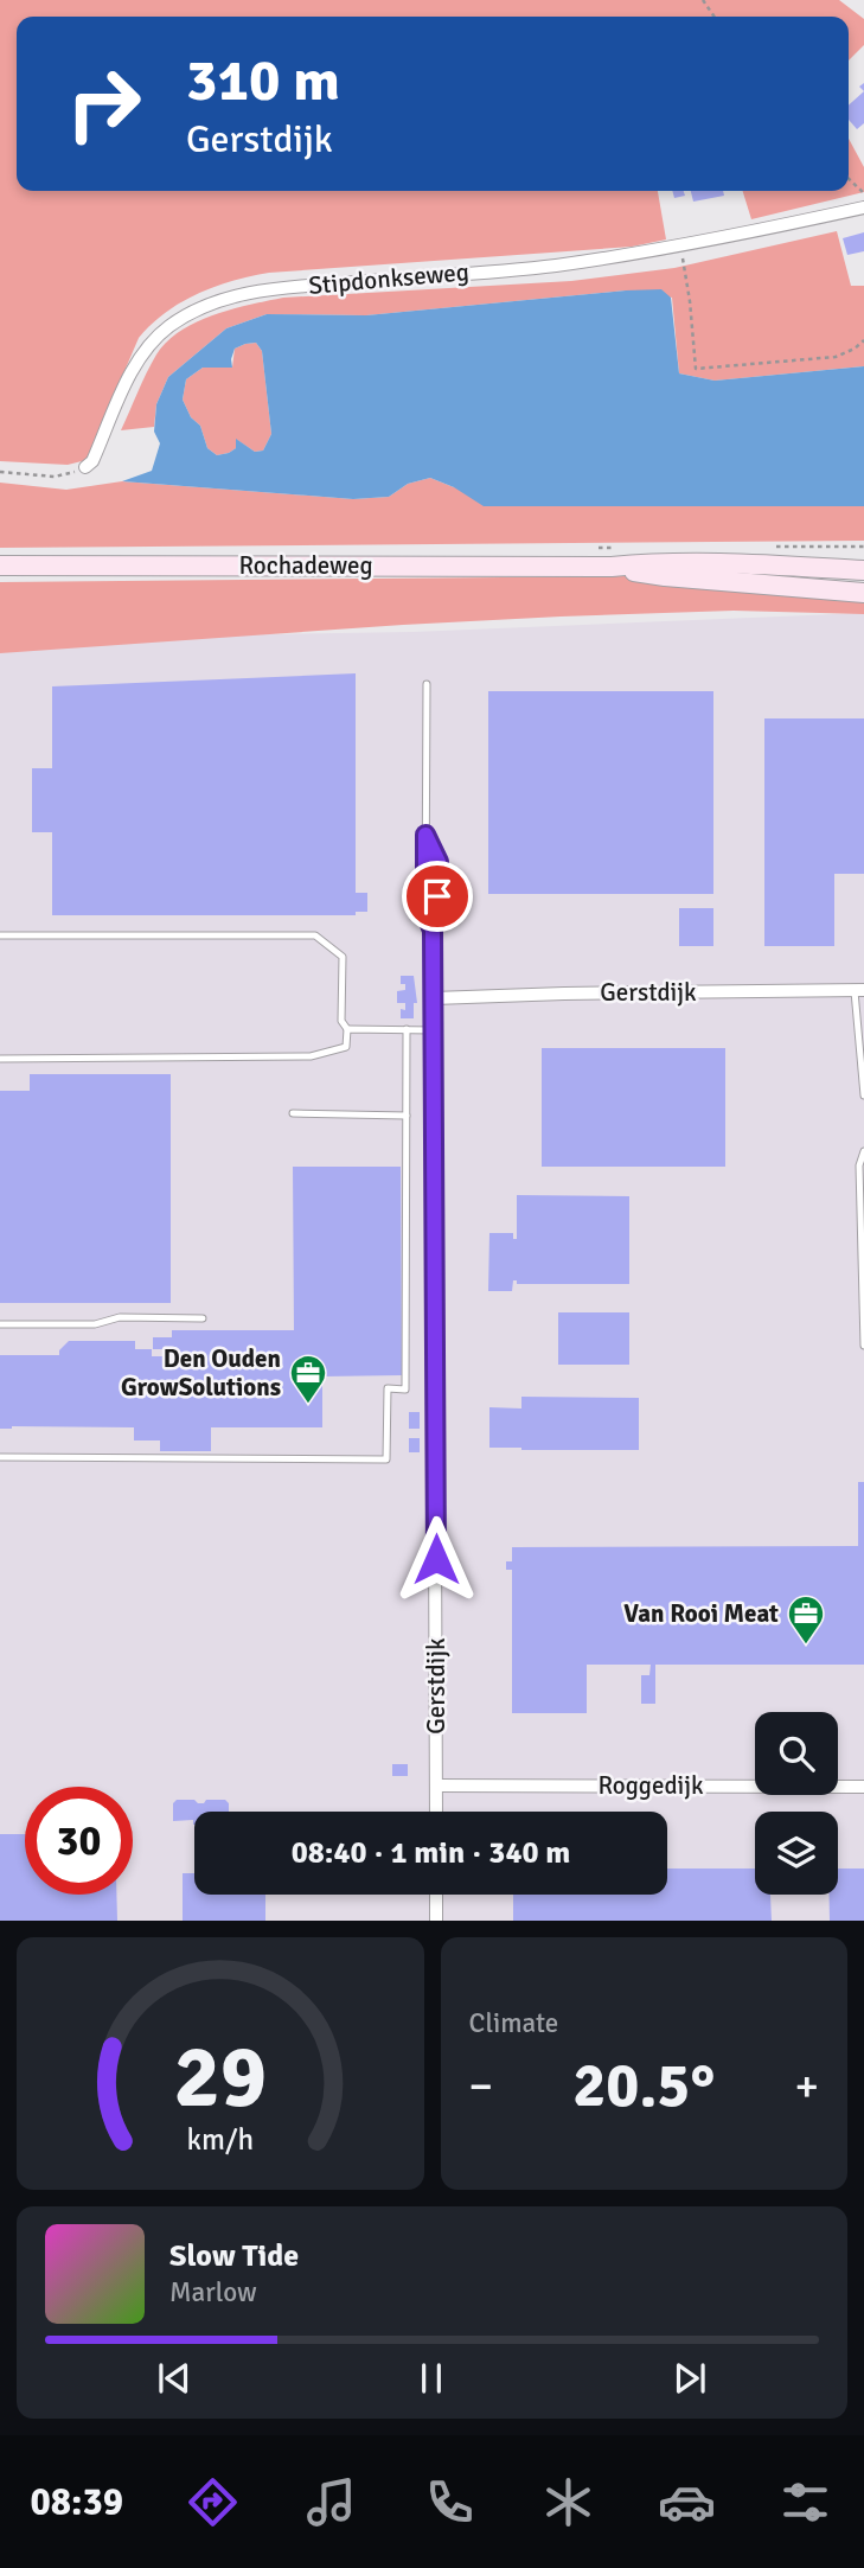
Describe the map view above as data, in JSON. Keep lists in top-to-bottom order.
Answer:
{
  "streets": {
    "main road": ["Rochadeweg"],
    "street": ["Stipdonkseweg", "Gerstdijk", "Roggedijk"]
  },
  "crossings": [
    ["Gerstdijk", "Roggedijk"]
  ],
  "places": {
    "office": ["Den Ouden GrowSolutions", "Van Rooi Meat"]
  },
  "page": {
    "turn": ["310 m", "Gerstdijk"],
    "limit": "30",
    "trip": "08:40 · 1 min · 340 m",
    "tile": "Climate",
    "heat": ["−", "20.5°", "+"],
    "song": ["Slow Tide", "Marlow"],
    "tabs": "08:39",
    "gauge": ["29", "km/h"]
  }
}
